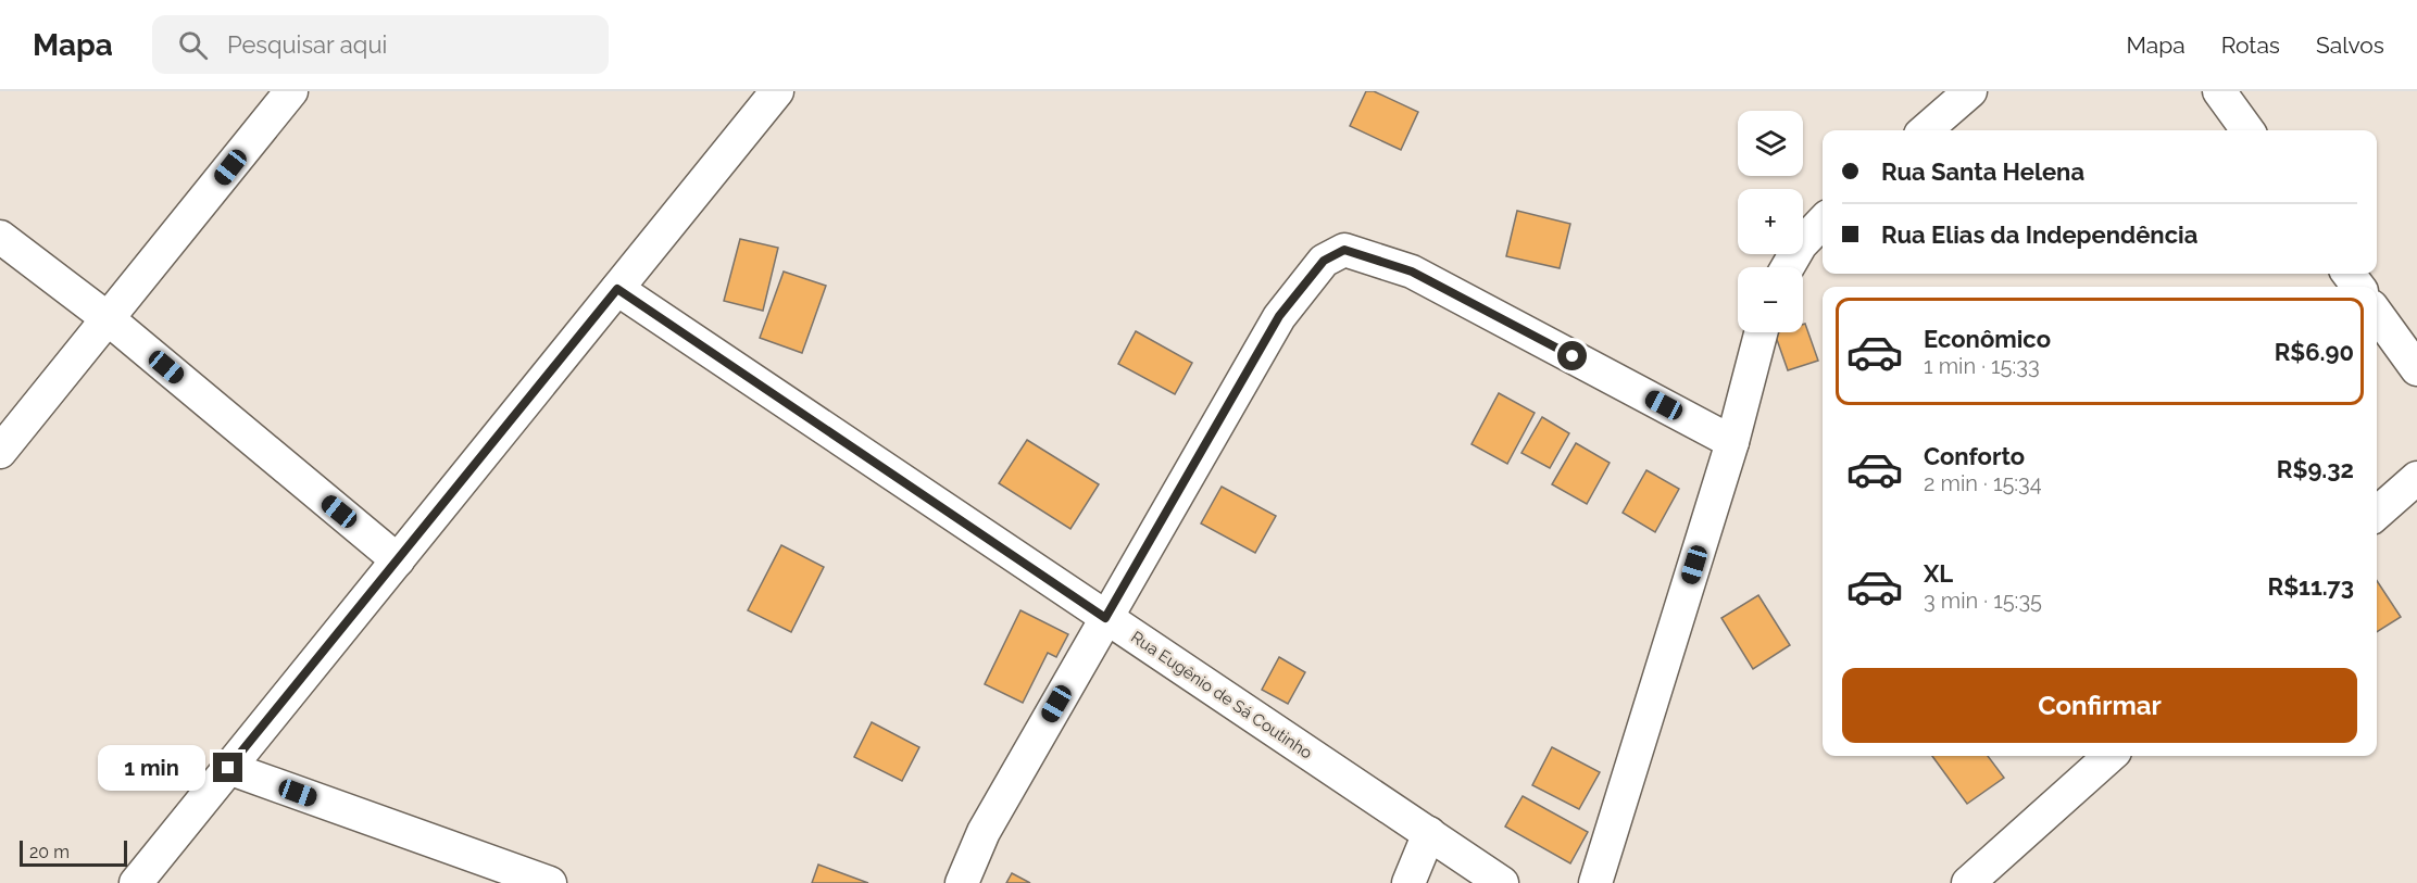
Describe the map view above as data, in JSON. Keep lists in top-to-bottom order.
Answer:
{
  "streets": {
    "street": ["Rua Eugênio de Sá Coutinho"]
  },
  "scale_bar": "20 m",
  "page": {
    "header": "Mapa",
    "search": "Pesquisar aqui",
    "nav": ["Mapa", "Rotas", "Salvos"],
    "map_buttons": ["+", "−"],
    "banner": ["Rua Santa Helena", "Rua Elias da Independência"],
    "list": [
      {
        "name": "Econômico",
        "note": "1 min · 15:33",
        "value": "R$6.90"
      },
      {
        "name": "Conforto",
        "note": "2 min · 15:34",
        "value": "R$9.32"
      },
      {
        "name": "XL",
        "note": "3 min · 15:35",
        "value": "R$11.73"
      }
    ],
    "buttons": "Confirmar",
    "bubble": "1 min",
    "scale": "20 m"
  }
}
